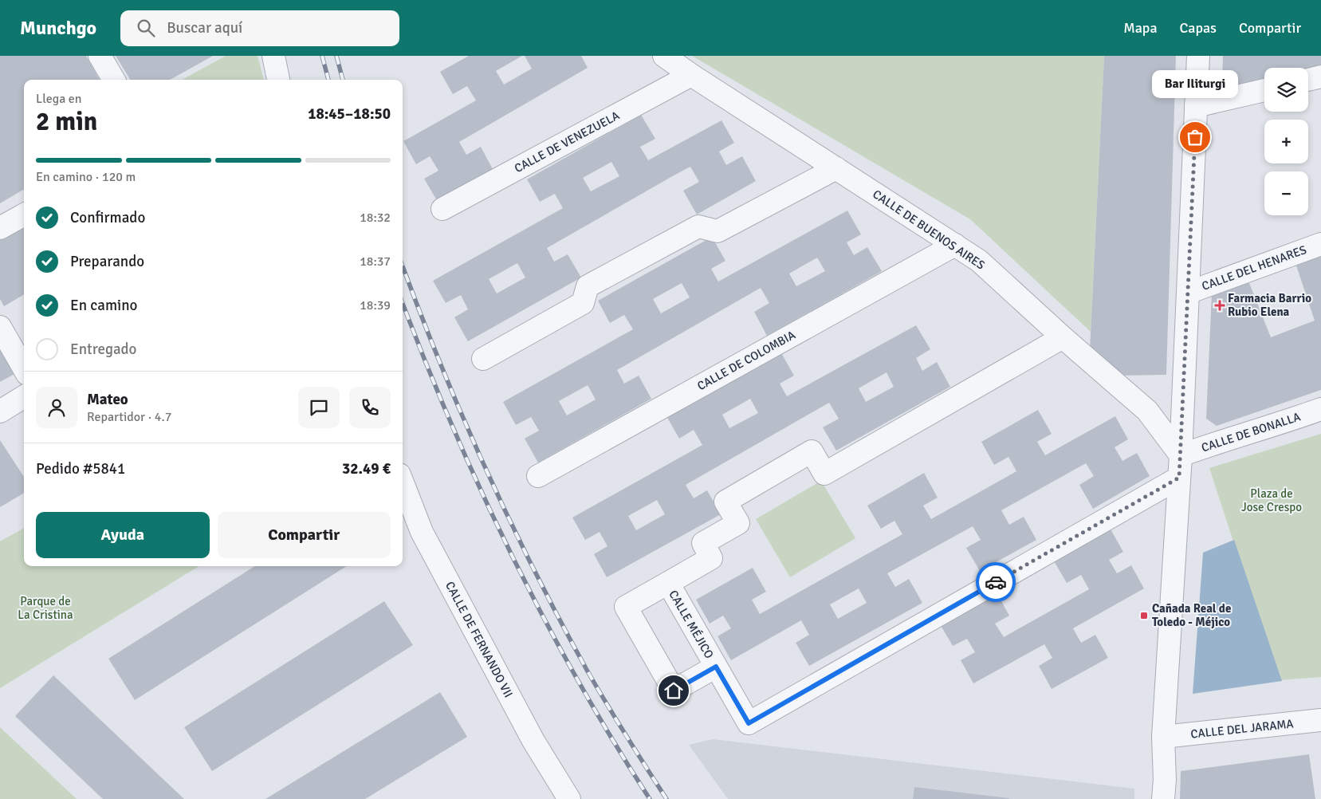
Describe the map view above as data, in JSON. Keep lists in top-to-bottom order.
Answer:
{
  "streets": {
    "street": [
      "CALLE DE VENEZUELA",
      "CALLE DE BUENOS AIRES",
      "CALLE DEL HENARES",
      "CALLE DE COLOMBIA",
      "CALLE DE BONALLA",
      "CALLE MÉJICO",
      "CALLE DE FERNANDO VII",
      "CALLE DEL JARAMA"
    ]
  },
  "crossings": [
    ["CALLE DE VENEZUELA", "CALLE DE BUENOS AIRES"],
    ["CALLE DE BUENOS AIRES", "CALLE DE COLOMBIA"],
    ["CALLE DE BUENOS AIRES", "CALLE DE BONALLA"]
  ],
  "parks": ["Plaza de Jose Crespo", "Parque de La Cristina"],
  "places": {
    "other": ["Bar Iliturgi"],
    "health": ["Farmacia Barrio Rubio Elena"],
    "transit": ["Cañada Real de Toledo - Méjico"]
  },
  "page": {
    "header": "Munchgo",
    "search": "Buscar aquí",
    "nav": ["Mapa", "Capas", "Compartir"],
    "map_buttons": ["+", "−"],
    "bubble": "Bar Iliturgi",
    "heading": ["2 min", "Llega en", "18:45–18:50"],
    "panel": [
      "Mateo",
      "Repartidor · 4.7",
      "Pedido #5841",
      "32.49 €"
    ],
    "bar": "En camino · 120 m",
    "list": [
      ["Confirmado", "18:32"],
      ["Preparando", "18:37"],
      ["En camino", "18:39"],
      "Entregado"
    ],
    "buttons": ["Ayuda", "Compartir"]
  }
}
